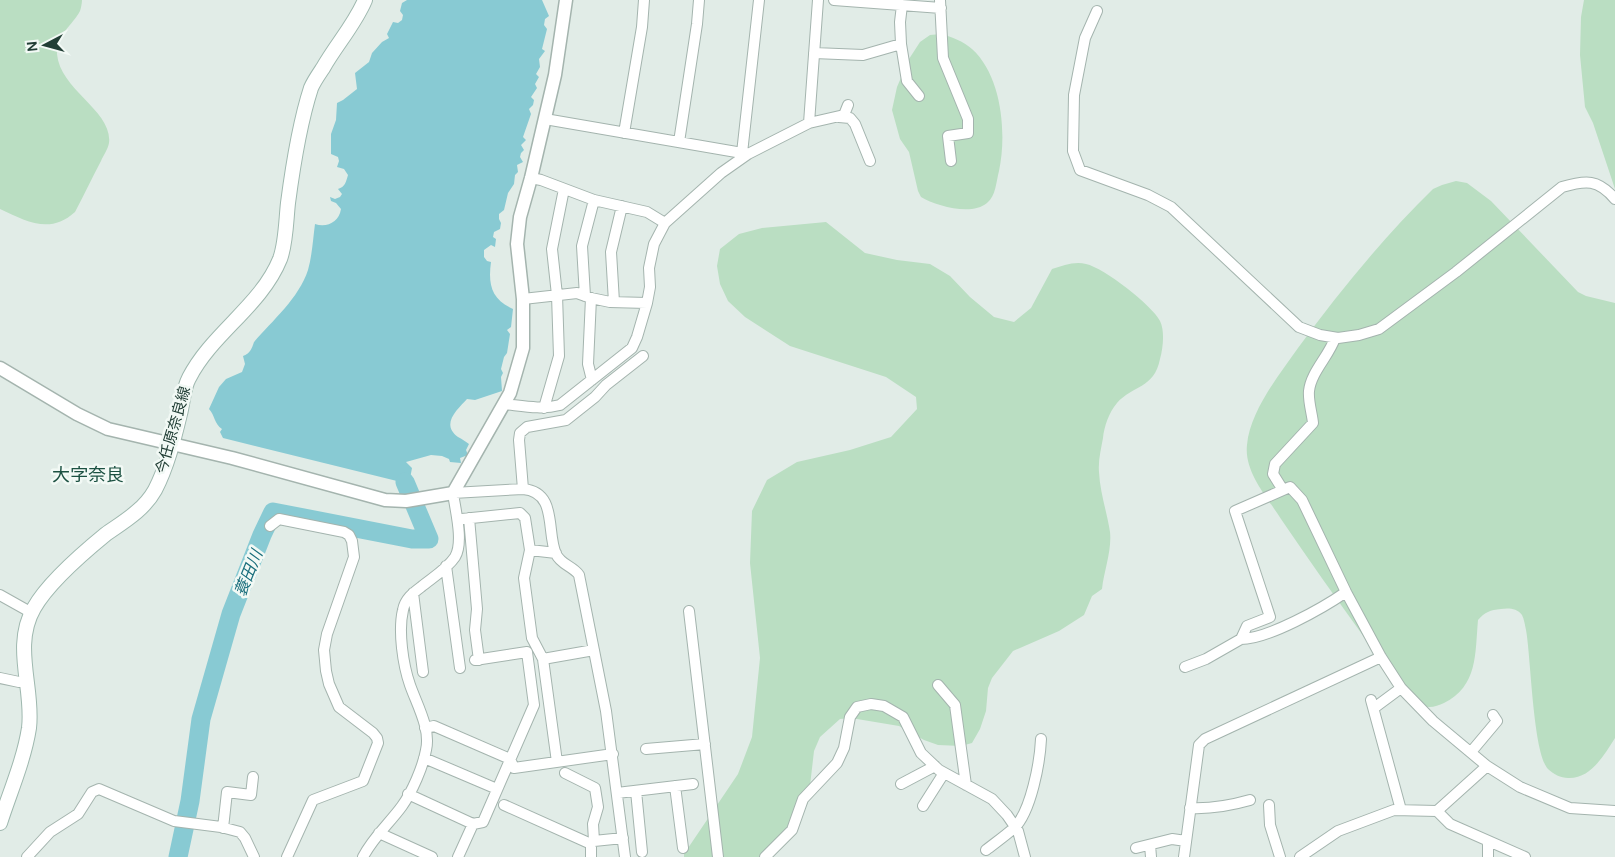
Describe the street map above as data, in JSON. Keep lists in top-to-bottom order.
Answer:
{
  "streets": {
    "main road": ["今任原奈良線"]
  },
  "districts": ["大字奈良"],
  "water": ["蓑田川"],
  "north": "left"
}
